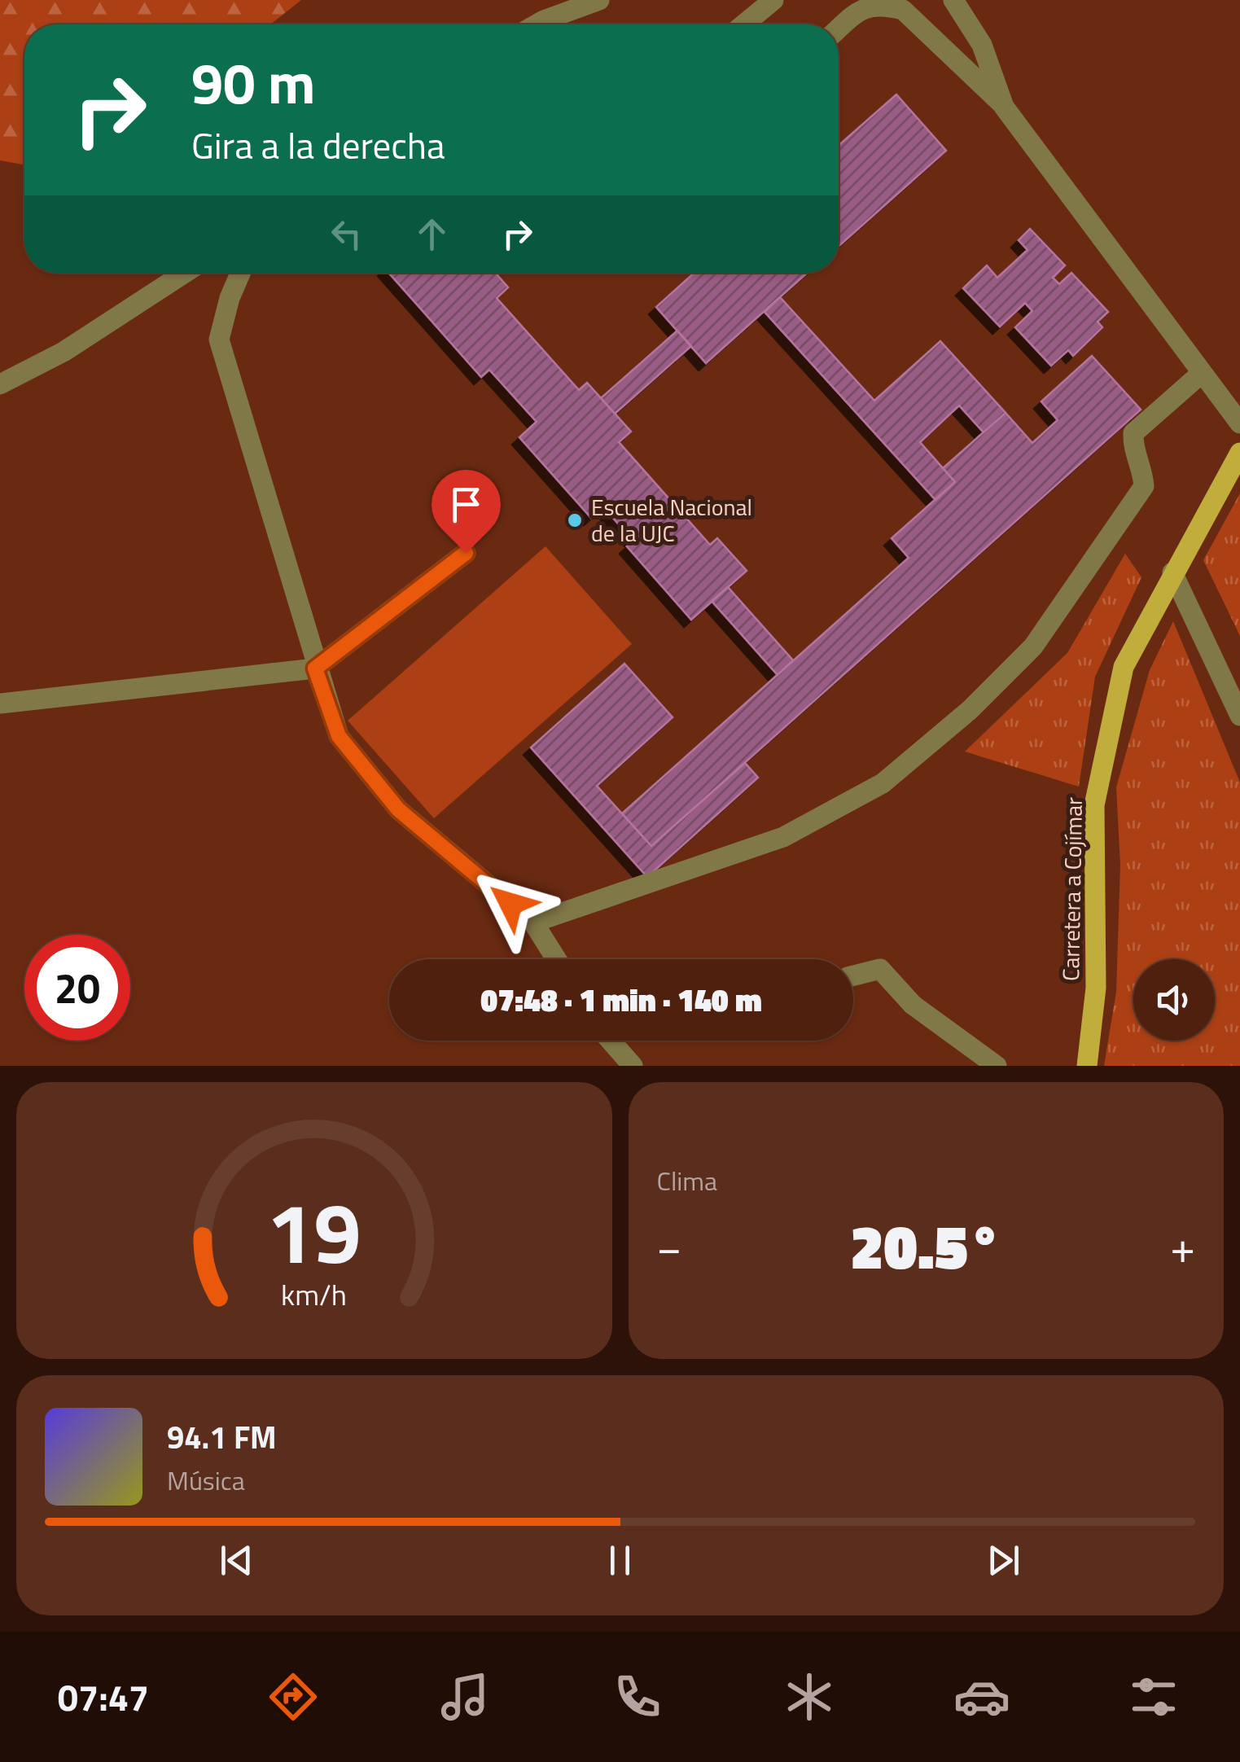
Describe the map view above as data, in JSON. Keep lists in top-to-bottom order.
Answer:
{
  "streets": {
    "main road": ["Carretera a Cojímar"]
  },
  "places": ["Escuela Nacional de la UJC"],
  "page": {
    "turn": ["90 m", "Gira a la derecha"],
    "limit": "20",
    "trip": "07:48 · 1 min · 140 m",
    "tile": "Clima",
    "heat": ["−", "20.5°", "+"],
    "song": ["94.1 FM", "Música"],
    "tabs": "07:47",
    "gauge": ["19", "km/h"]
  }
}
